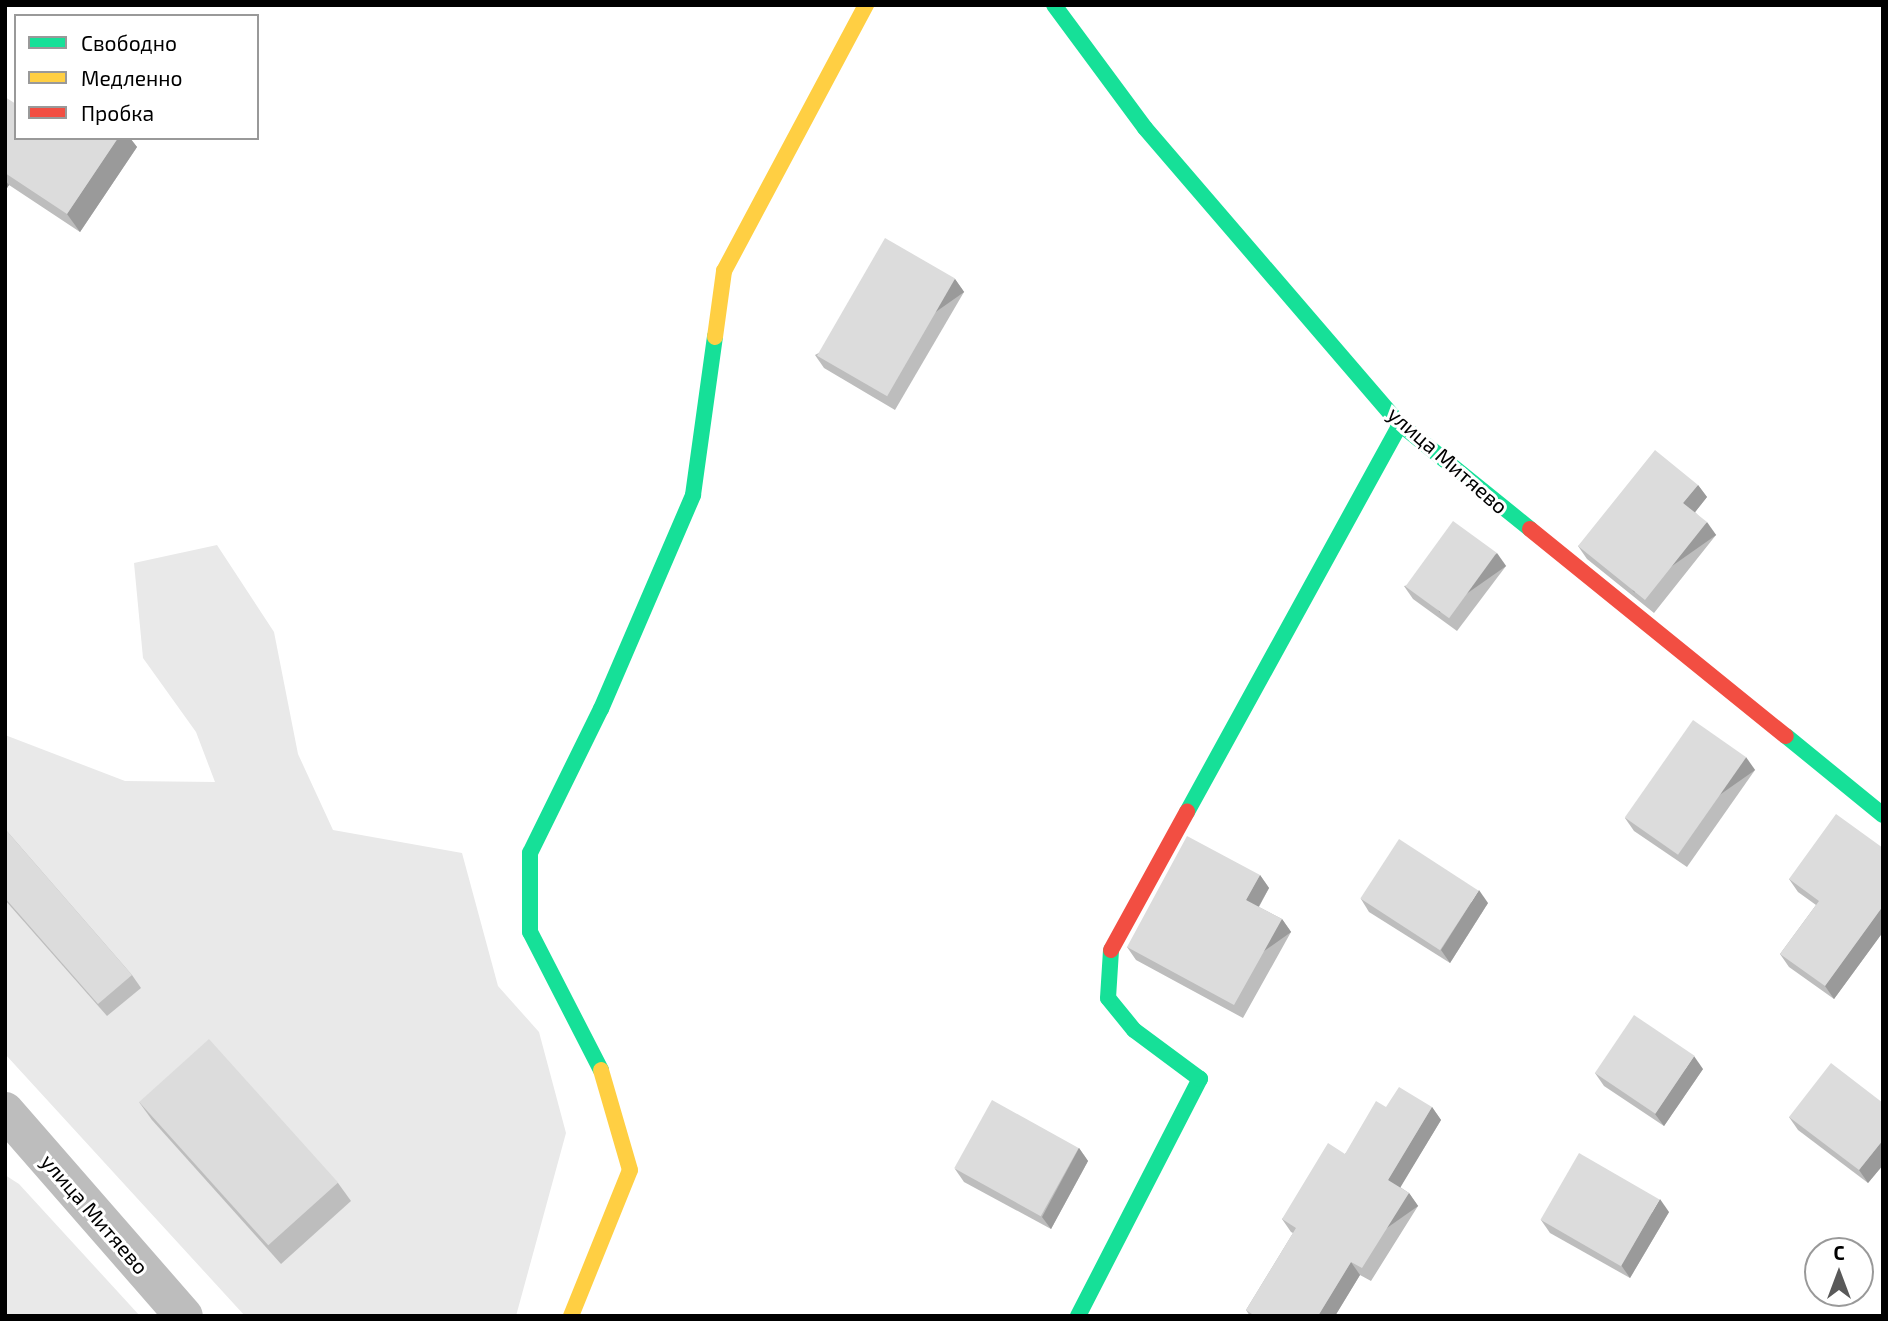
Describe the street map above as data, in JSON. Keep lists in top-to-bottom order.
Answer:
{
  "streets": {
    "street": ["улица Митяево"]
  },
  "legend": ["Свободно", "Медленно", "Пробка"],
  "north": "top"
}
